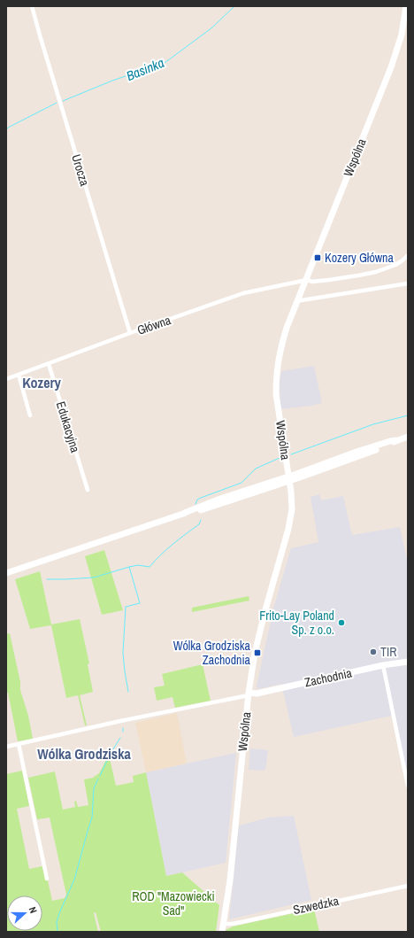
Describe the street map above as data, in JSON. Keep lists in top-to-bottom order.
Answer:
{
  "streets": {
    "street": [
      "Wspólna",
      "Urocza",
      "Główna",
      "Edukacyjna",
      "Zachodnia",
      "Szwedzka"
    ]
  },
  "crossings": [
    ["Wspólna", "Główna"],
    ["Wspólna", "Zachodnia"],
    ["Wspólna", "Szwedzka"],
    ["Urocza", "Główna"],
    ["Główna", "Edukacyjna"]
  ],
  "districts": ["Kozery", "Wólka Grodziska"],
  "water": ["Basinka"],
  "parks": ["ROD \"Mazowiecki Sad\""],
  "places": {
    "transit": ["Kozery Główna", "Wólka Grodziska Zachodnia"],
    "other": ["Frito-Lay Poland Sp. z o.o.", "TIR"]
  },
  "north": "right"
}
